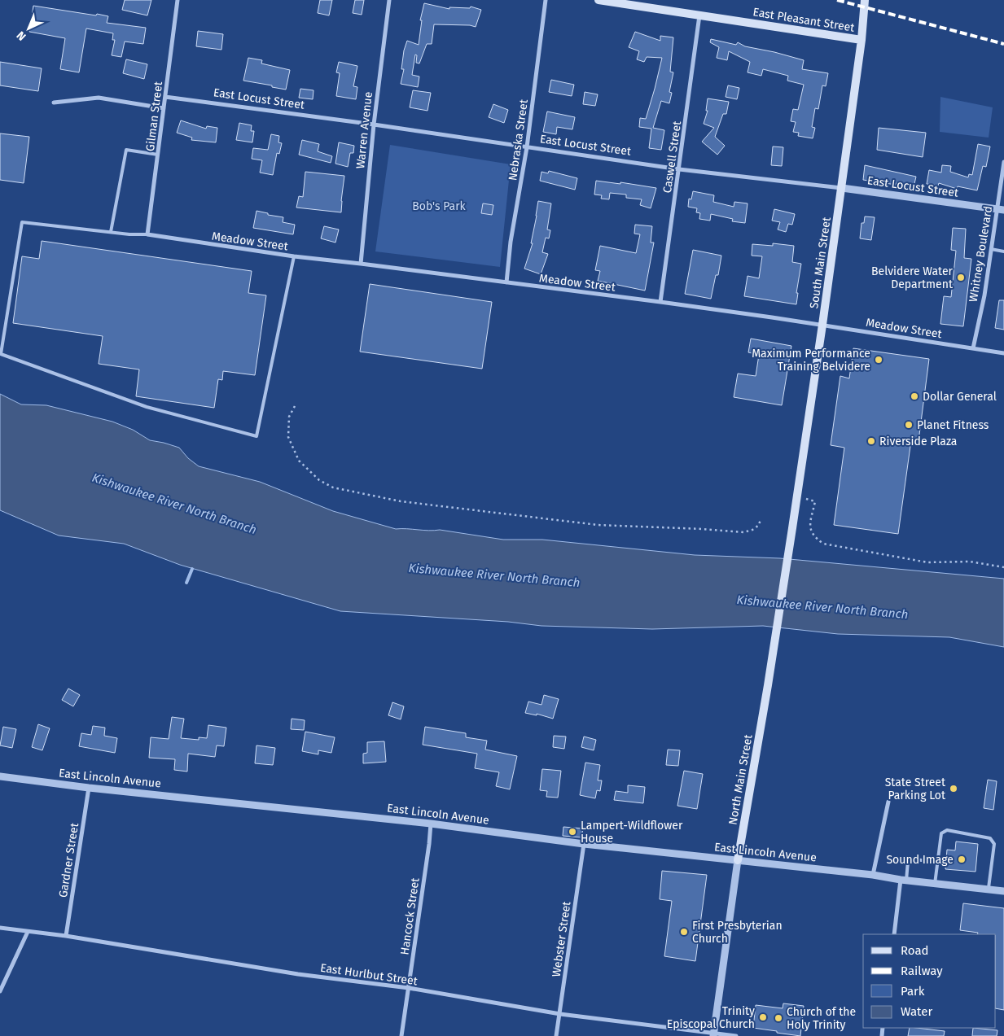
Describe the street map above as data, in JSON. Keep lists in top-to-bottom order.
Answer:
{
  "streets": {
    "main road": ["East Pleasant Street", "South Main Street", "North Main Street"],
    "street": [
      "East Locust Street",
      "Gilman Street",
      "Warren Avenue",
      "Nebraska Street",
      "Caswell Street",
      "Meadow Street",
      "Whitney Boulevard",
      "East Lincoln Avenue",
      "Gardner Street",
      "Hancock Street",
      "Webster Street",
      "East Hurlbut Street"
    ]
  },
  "crossings": [
    ["East Pleasant Street", "Caswell Street"],
    ["East Pleasant Street", "South Main Street"],
    ["East Locust Street", "Gilman Street"],
    ["East Locust Street", "Warren Avenue"],
    ["East Locust Street", "Nebraska Street"],
    ["East Locust Street", "Caswell Street"],
    ["East Locust Street", "Whitney Boulevard"],
    ["East Locust Street", "South Main Street"],
    ["Gilman Street", "Meadow Street"],
    ["Warren Avenue", "Meadow Street"],
    ["Nebraska Street", "Meadow Street"],
    ["Caswell Street", "Meadow Street"],
    ["Meadow Street", "Whitney Boulevard"],
    ["Meadow Street", "South Main Street"],
    ["South Main Street", "North Main Street"],
    ["East Lincoln Avenue", "North Main Street"],
    ["East Lincoln Avenue", "Gardner Street"],
    ["East Lincoln Avenue", "Hancock Street"],
    ["East Lincoln Avenue", "Webster Street"],
    ["North Main Street", "East Hurlbut Street"],
    ["Gardner Street", "East Hurlbut Street"],
    ["Hancock Street", "East Hurlbut Street"],
    ["Webster Street", "East Hurlbut Street"]
  ],
  "water": ["Kishwaukee River North Branch"],
  "parks": ["Bob's Park"],
  "places": [
    "Belvidere Water Department",
    "Maximum Performance Training Belvidere",
    "Dollar General",
    "Planet Fitness",
    "Riverside Plaza",
    "State Street Parking Lot",
    "Lampert-Wildflower House",
    "Sound Image",
    "First Presbyterian Church",
    "Trinity Episcopal Church",
    "Church of the Holy Trinity"
  ],
  "legend": [
    "Road",
    "Railway",
    "Park",
    "Water"
  ],
  "north": "bottom left"
}
